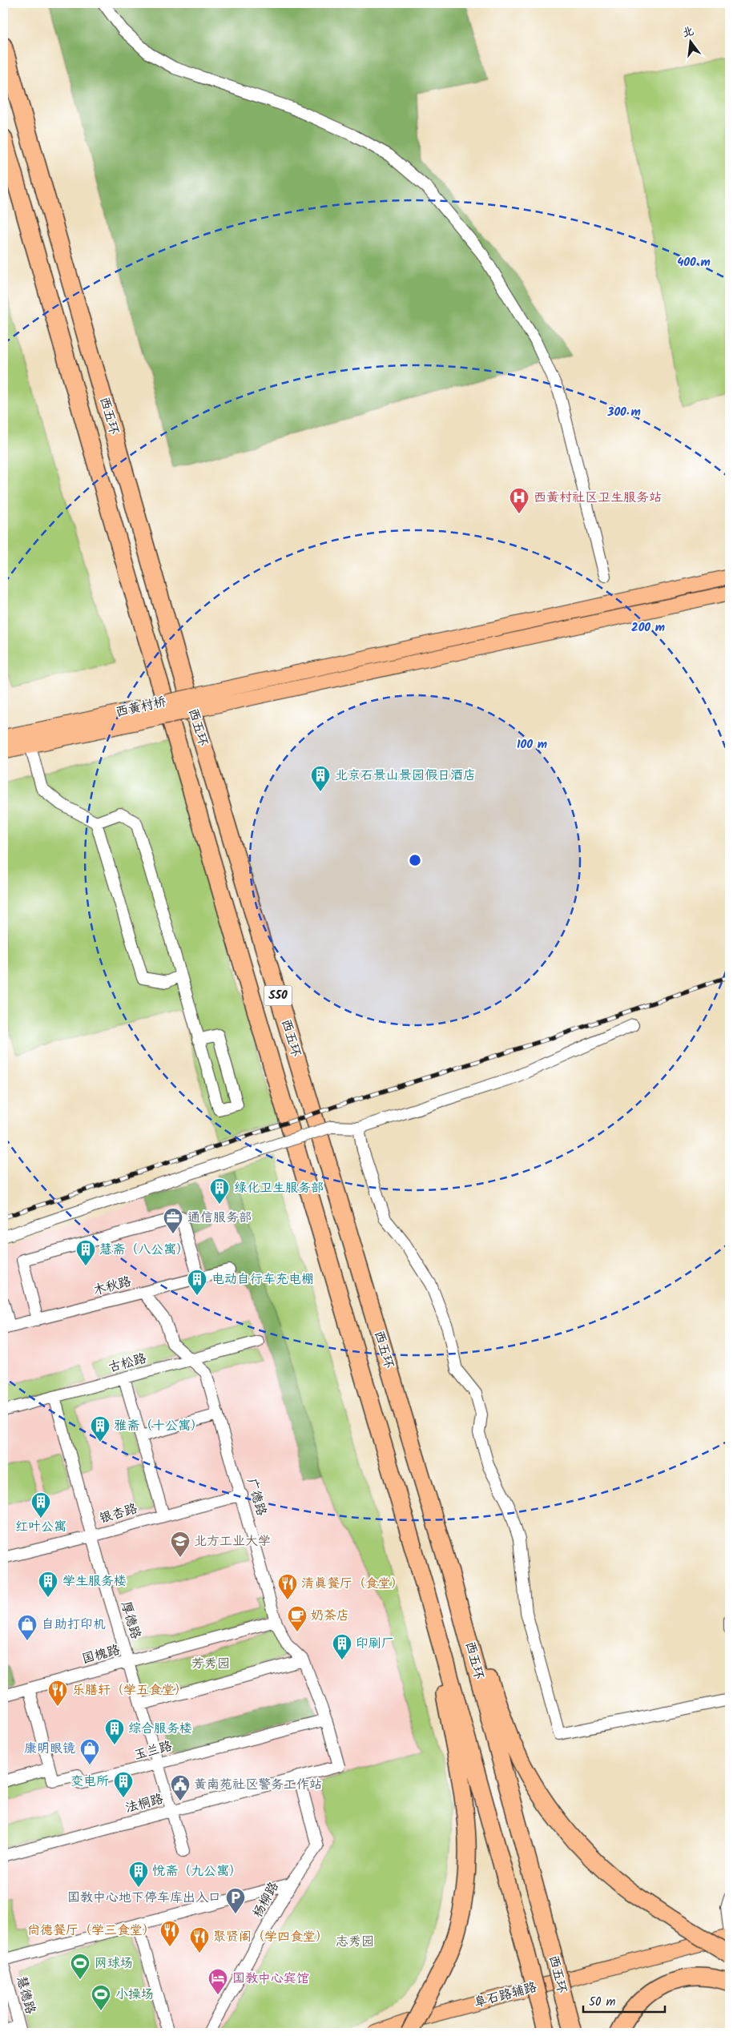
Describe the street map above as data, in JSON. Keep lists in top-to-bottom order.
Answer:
{
  "streets": {
    "highway": ["西五环", "S50"],
    "main road": ["西黄村桥", "阜石路辅路"],
    "street": [
      "木秋路",
      "古松路",
      "广德路",
      "银杏路",
      "厚德路",
      "国槐路",
      "玉兰路",
      "法桐路",
      "杨柳路",
      "慧德路"
    ]
  },
  "crossings": [
    ["木秋路", "广德路"],
    ["古松路", "广德路"],
    ["古松路", "厚德路"],
    ["广德路", "银杏路"],
    ["广德路", "国槐路"],
    ["广德路", "玉兰路"],
    ["广德路", "法桐路"],
    ["银杏路", "厚德路"],
    ["厚德路", "国槐路"],
    ["厚德路", "玉兰路"],
    ["厚德路", "法桐路"],
    ["法桐路", "杨柳路"]
  ],
  "parks": ["芳秀园", "志秀园"],
  "places": {
    "hospital": ["西黄村社区卫生服务站"],
    "building": [
      "北京石景山景园假日酒店",
      "绿化卫生服务部",
      "慧斋（八公寓）",
      "电动自行车充电棚",
      "雅斋（十公寓）",
      "红叶公寓",
      "学生服务楼",
      "印刷厂",
      "综合服务楼",
      "变电所",
      "悦斋（九公寓）"
    ],
    "office": ["通信服务部"],
    "school or university": ["北方工业大学"],
    "restaurant": [
      "清真餐厅（食堂）",
      "乐膳轩（学五食堂）",
      "尚德餐厅（学三食堂）",
      "聚贤阁（学四食堂）"
    ],
    "cafe": ["奶茶店"],
    "shop": ["自助打印机", "康明眼镜"],
    "public building": ["黄南苑社区警务工作站"],
    "parking": ["国教中心地下停车库出入口"],
    "sports": ["网球场", "小操场"],
    "hotel": ["国教中心宾馆"]
  },
  "scale_bar": "50 m",
  "north": "top",
  "rings": [
    "400 m",
    "300 m",
    "200 m",
    "100 m"
  ]
}
